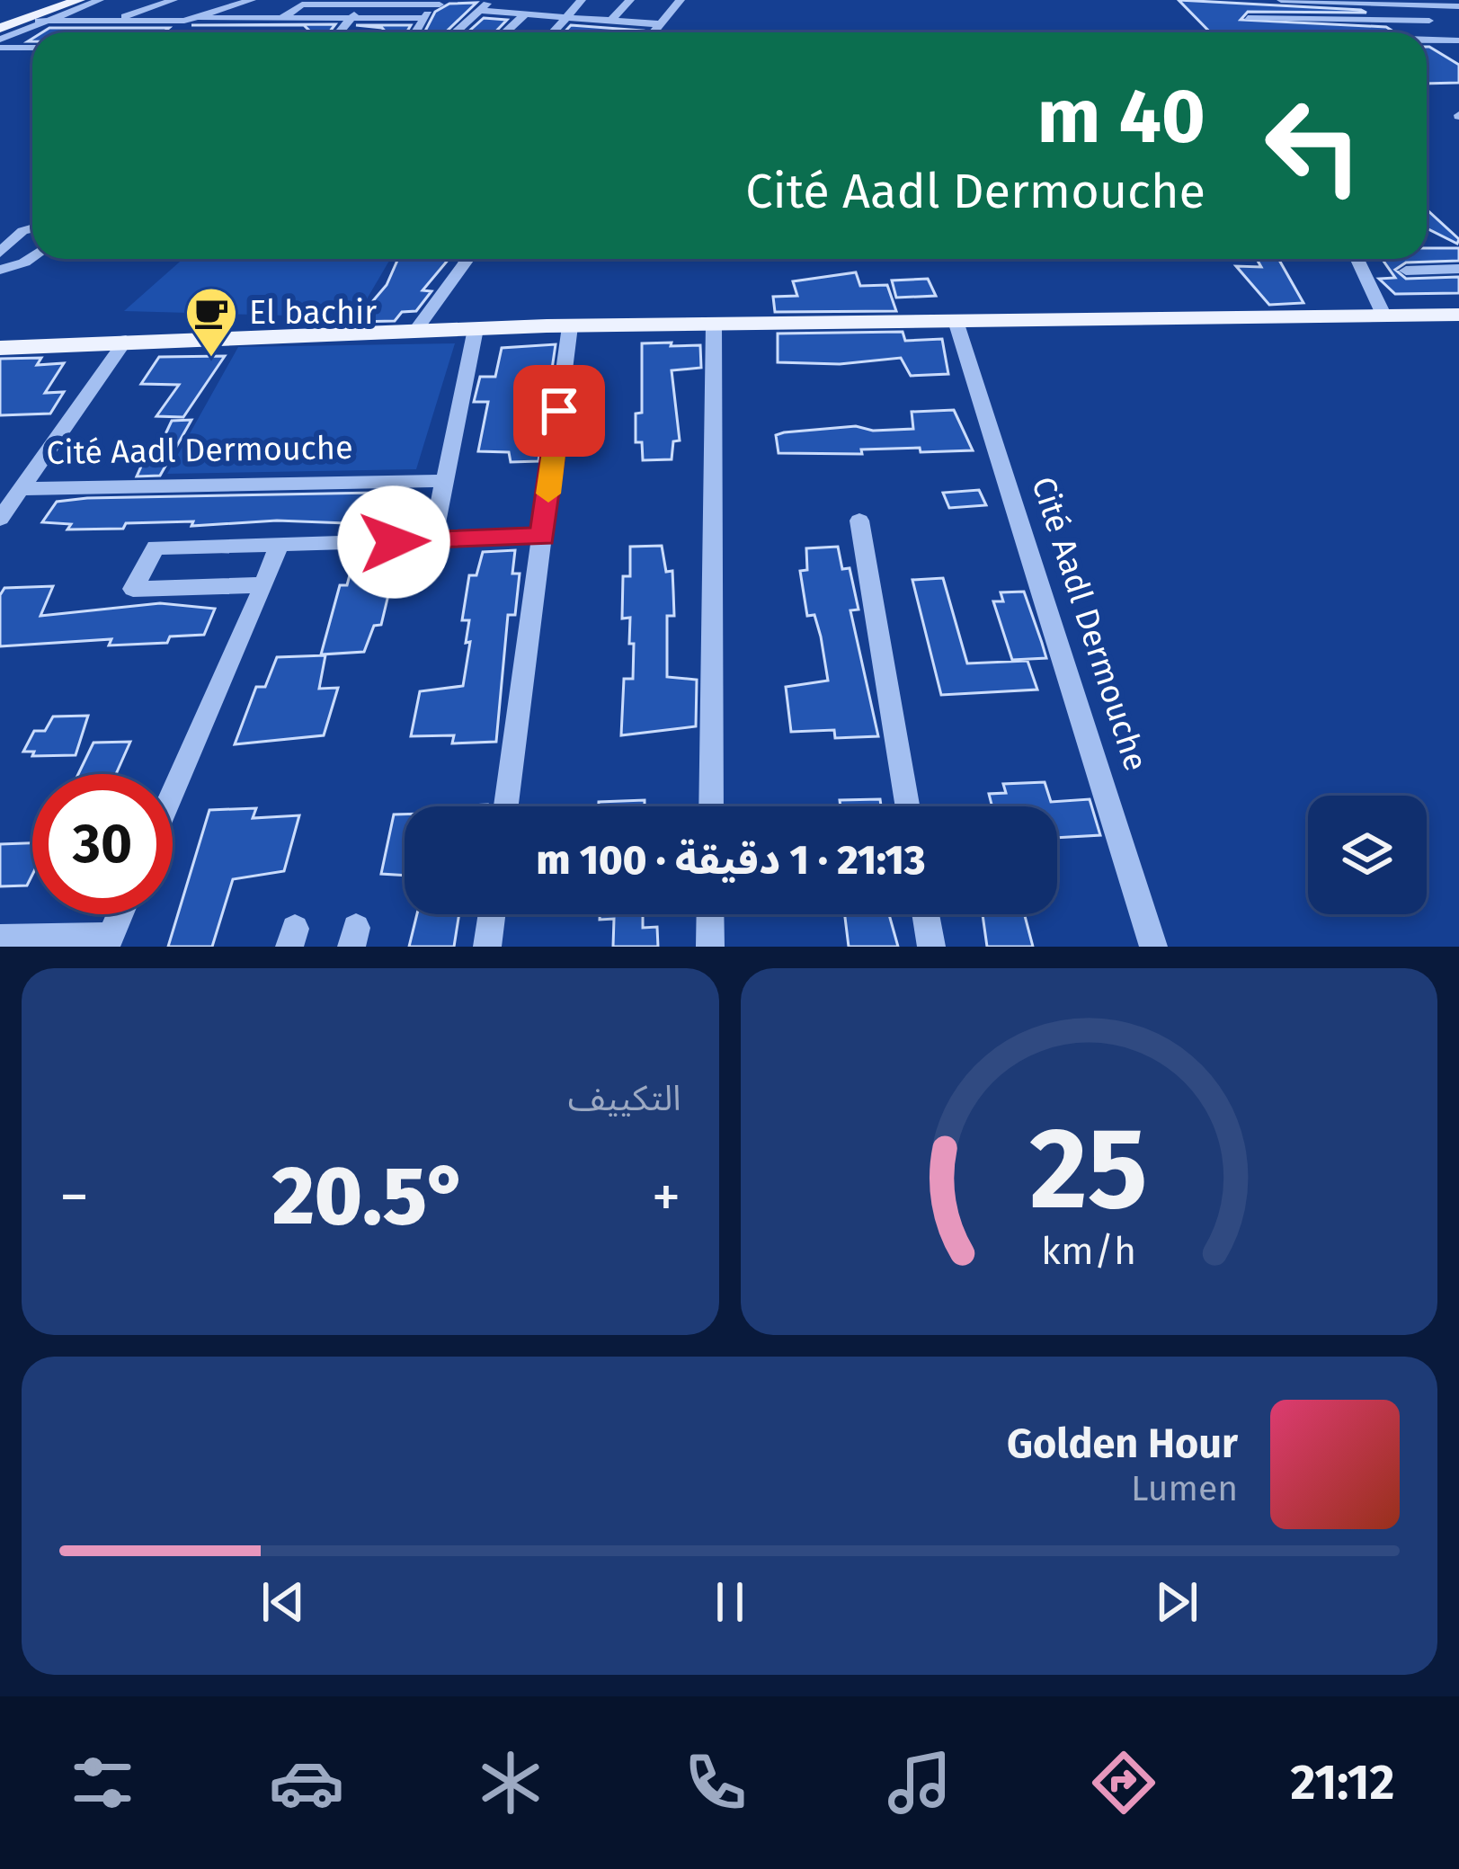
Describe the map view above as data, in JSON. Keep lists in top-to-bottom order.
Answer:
{
  "streets": {
    "street": ["Cité Aadl Dermouche"]
  },
  "places": {
    "cafe": ["El bachir"]
  },
  "page": {
    "turn": ["40 m", "Cité Aadl Dermouche"],
    "limit": "30",
    "trip": "21:13 · 1 دقيقة · 100 m",
    "tile": "التكييف",
    "heat": ["−", "20.5°", "+"],
    "song": ["Golden Hour", "Lumen"],
    "tabs": "21:12",
    "gauge": ["25", "km/h"]
  }
}
